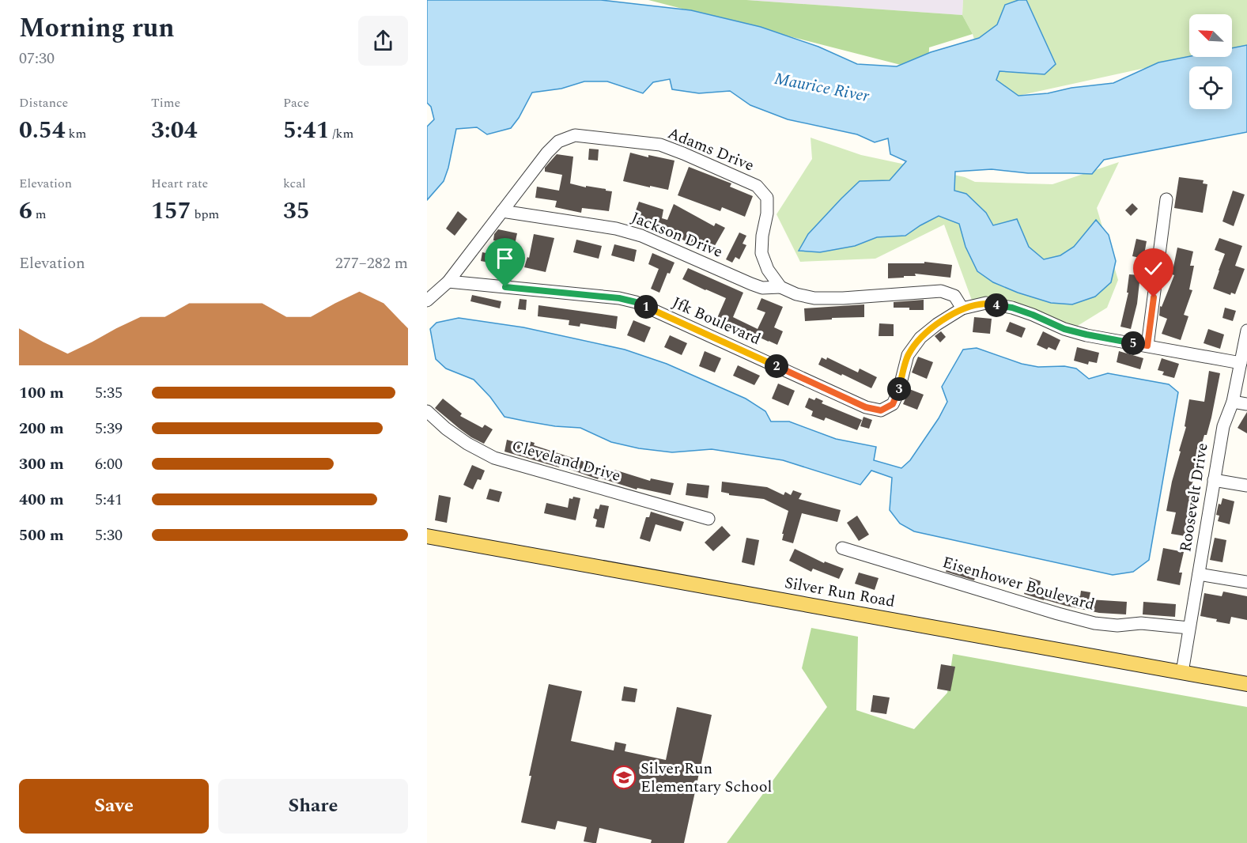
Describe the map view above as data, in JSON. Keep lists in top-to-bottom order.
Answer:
{
  "streets": {
    "main road": ["Silver Run Road"],
    "street": [
      "Adams Drive",
      "Jackson Drive",
      "Jfk Boulevard",
      "Cleveland Drive",
      "Roosevelt Drive",
      "Eisenhower Boulevard"
    ]
  },
  "crossings": [
    ["Adams Drive", "Jackson Drive"],
    ["Adams Drive", "Jfk Boulevard"],
    ["Jfk Boulevard", "Roosevelt Drive"],
    ["Roosevelt Drive", "Eisenhower Boulevard"],
    ["Roosevelt Drive", "Silver Run Road"]
  ],
  "water": ["Maurice River"],
  "places": {
    "school or university": ["Silver Run Elementary School"]
  },
  "north": "top left",
  "page": {
    "heading": ["Morning run", "07:30"],
    "stats": [
      ["Distance", "0.54 km"],
      ["Time", "3:04"],
      ["Pace", "5:41 /km"],
      ["Elevation", "6 m"],
      ["Heart rate", "157 bpm"],
      ["kcal", "35"]
    ],
    "chart": ["Elevation", "277–282 m"],
    "pins": [
      "4",
      "1",
      "5",
      "2",
      "3"
    ],
    "list": [
      {
        "name": "100 m",
        "note": "5:35"
      },
      {
        "name": "200 m",
        "note": "5:39"
      },
      {
        "name": "300 m",
        "note": "6:00"
      },
      {
        "name": "400 m",
        "note": "5:41"
      },
      {
        "name": "500 m",
        "note": "5:30"
      }
    ],
    "buttons": ["Save", "Share"]
  }
}
